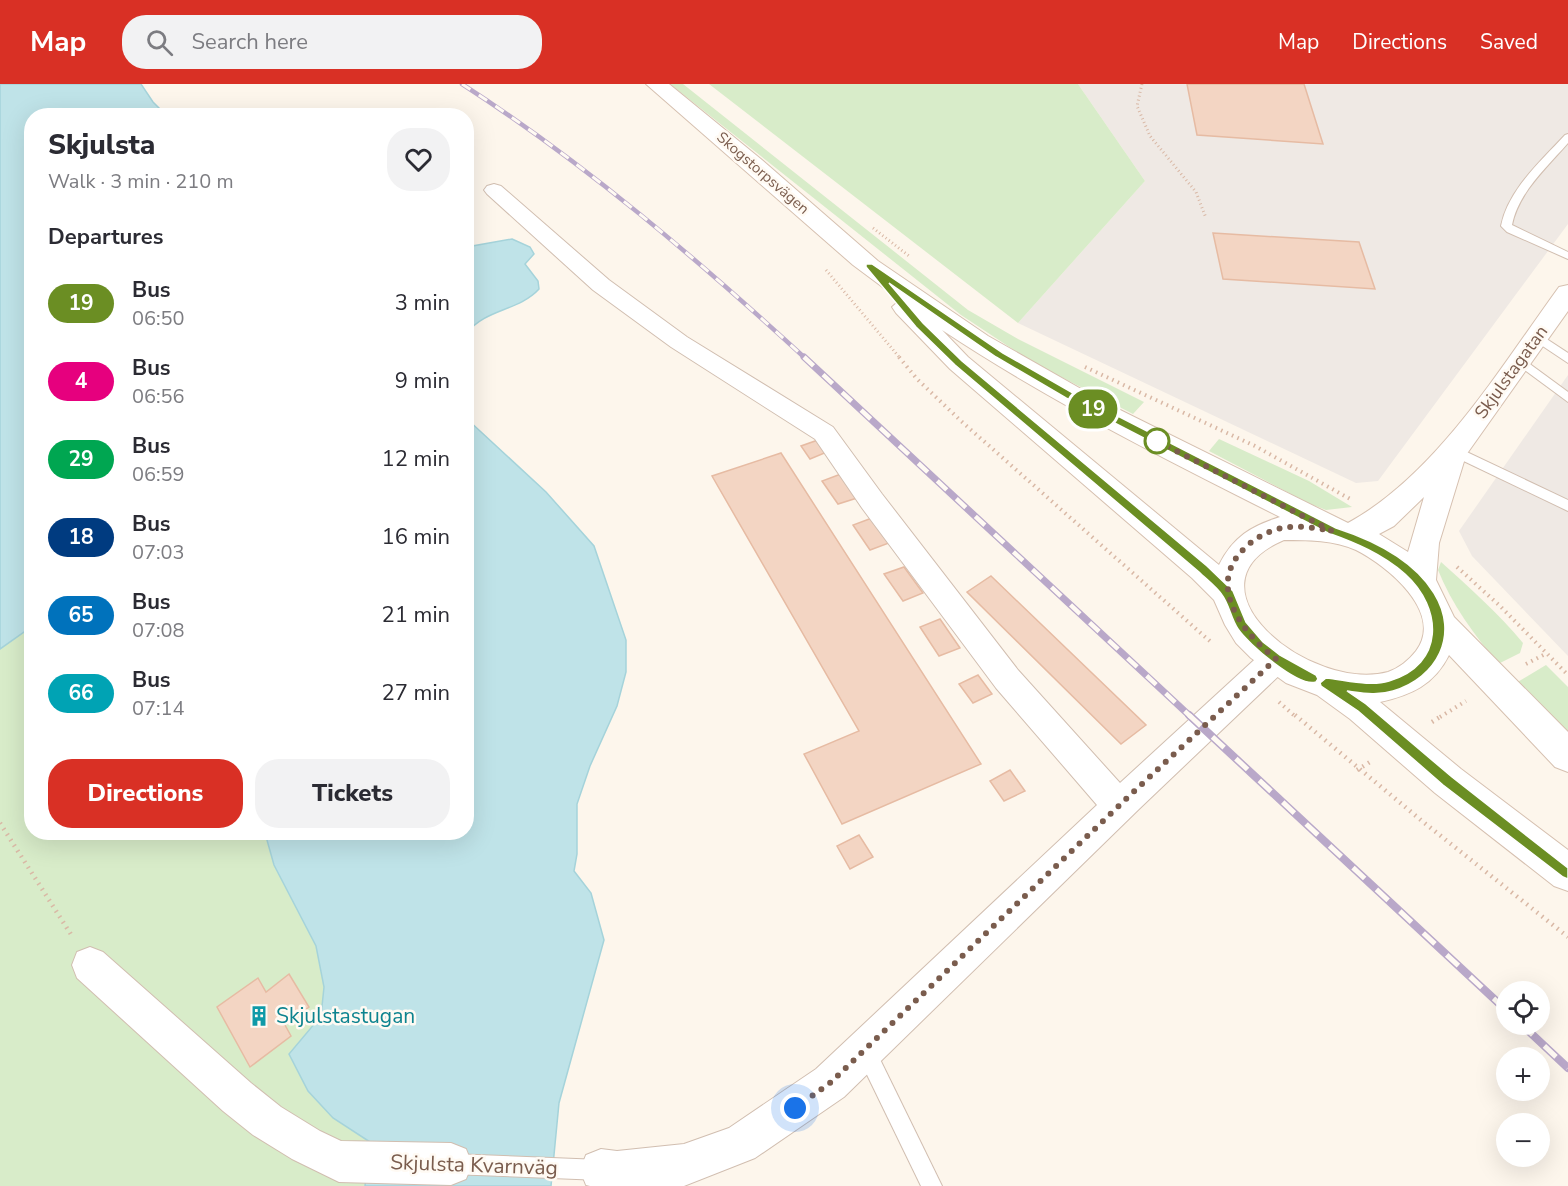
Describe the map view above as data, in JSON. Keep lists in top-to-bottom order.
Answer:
{
  "streets": {
    "main road": ["Skogstorpsvägen", "Skjulstagatan"],
    "street": ["Skjulsta Kvarnväg"]
  },
  "crossings": [
    ["Skogstorpsvägen", "Skjulstagatan"],
    ["Skogstorpsvägen", "Skjulsta Kvarnväg"],
    ["Skjulstagatan", "Skjulsta Kvarnväg"]
  ],
  "places": {
    "building": ["Skjulstastugan"]
  },
  "lines": ["bus line 19"],
  "page": {
    "header": "Map",
    "search": "Search here",
    "nav": ["Map", "Directions", "Saved"],
    "on_map": "19",
    "heading": [
      ["Skjulsta", "Walk · 3 min · 210 m"],
      "Departures"
    ],
    "list": [
      {
        "mark": "19",
        "name": "Bus",
        "note": "06:50",
        "value": "3 min"
      },
      {
        "mark": "4",
        "name": "Bus",
        "note": "06:56",
        "value": "9 min"
      },
      {
        "mark": "29",
        "name": "Bus",
        "note": "06:59",
        "value": "12 min"
      },
      {
        "mark": "18",
        "name": "Bus",
        "note": "07:03",
        "value": "16 min"
      },
      {
        "mark": "65",
        "name": "Bus",
        "note": "07:08",
        "value": "21 min"
      },
      {
        "mark": "66",
        "name": "Bus",
        "note": "07:14",
        "value": "27 min"
      }
    ],
    "buttons": ["Directions", "Tickets"],
    "map_buttons": ["+", "−"]
  }
}
